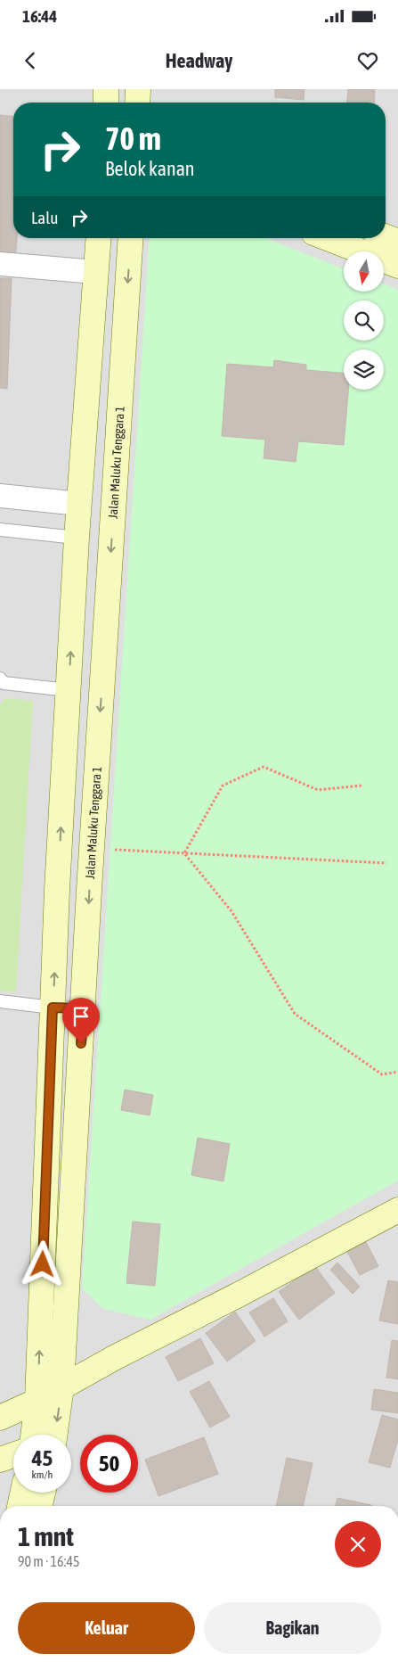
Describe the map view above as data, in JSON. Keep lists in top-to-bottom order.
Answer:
{
  "streets": {
    "main road": ["Jalan Maluku Tenggara 1"]
  },
  "north": "bottom",
  "page": {
    "status": "16:44",
    "header": "Headway",
    "turn": ["70 m", "Belok kanan"],
    "then": "Lalu",
    "speed": "45 km/h",
    "limit": "50",
    "heading": ["1 mnt", "90 m · 16:45"],
    "buttons": ["Keluar", "Bagikan"]
  }
}
